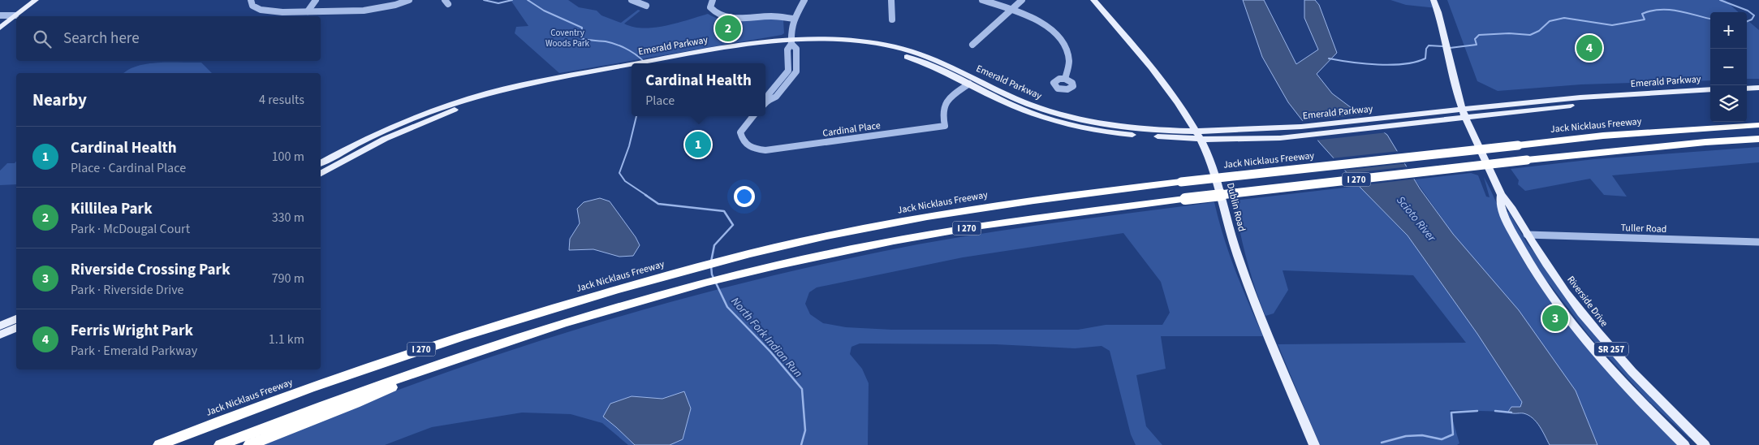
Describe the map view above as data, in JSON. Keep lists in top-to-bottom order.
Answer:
{
  "streets": {
    "highway": ["Jack Nicklaus Freeway", "I 270"],
    "main road": [
      "Emerald Parkway",
      "Dublin Road",
      "Riverside Drive",
      "SR 257"
    ],
    "street": ["Cardinal Place", "Tuller Road"]
  },
  "crossings": [
    ["Emerald Parkway", "Cardinal Place"],
    ["Emerald Parkway", "Dublin Road"],
    ["Emerald Parkway", "Riverside Drive"],
    ["Tuller Road", "Riverside Drive"]
  ],
  "water": ["Scioto River", "North Fork Indian Run"],
  "parks": ["Coventry Woods Park"],
  "page": {
    "map_buttons": ["+", "−"],
    "pins": [
      "2",
      "4",
      "1",
      "3"
    ],
    "search": "Search here",
    "popup": ["Cardinal Health", "Place"],
    "heading": ["Nearby", "4 results"],
    "list": [
      {
        "mark": "1",
        "name": "Cardinal Health",
        "note": "Place · Cardinal Place",
        "value": "100 m"
      },
      {
        "mark": "2",
        "name": "Killilea Park",
        "note": "Park · McDougal Court",
        "value": "330 m"
      },
      {
        "mark": "3",
        "name": "Riverside Crossing Park",
        "note": "Park · Riverside Drive",
        "value": "790 m"
      },
      {
        "mark": "4",
        "name": "Ferris Wright Park",
        "note": "Park · Emerald Parkway",
        "value": "1.1 km"
      }
    ]
  }
}
